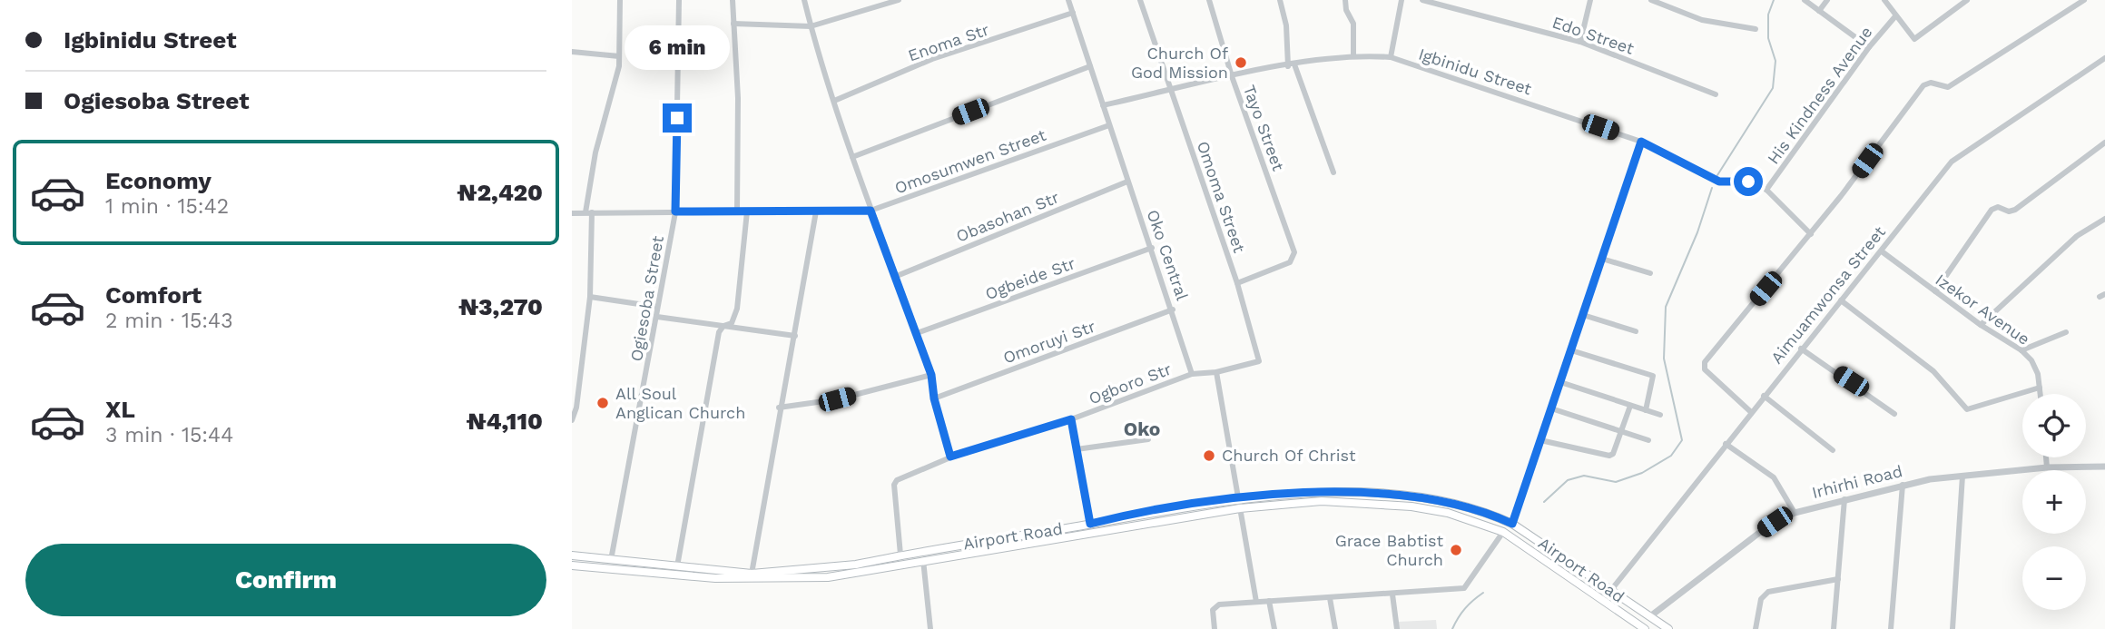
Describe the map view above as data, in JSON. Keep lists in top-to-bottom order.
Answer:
{
  "streets": {
    "main road": ["Airport Road"],
    "street": [
      "Edo Street",
      "Enoma Str",
      "Igbinidu Street",
      "His Kindness Avenue",
      "Tayo Street",
      "Omosumwen Street",
      "Omoma Street",
      "Obasohan Str",
      "Oko Central",
      "Ogbeide Str",
      "Aimuamwonsa Street",
      "Ogiesoba Street",
      "Izekor Avenue",
      "Omoruyi Str",
      "Ogboro Str",
      "Irhirhi Road"
    ]
  },
  "crossings": [
    ["Enoma Str", "Oko Central"],
    ["Igbinidu Street", "His Kindness Avenue"],
    ["Igbinidu Street", "Tayo Street"],
    ["Igbinidu Street", "Omoma Street"],
    ["Igbinidu Street", "Oko Central"],
    ["Tayo Street", "Omoma Street"],
    ["Omosumwen Street", "Oko Central"],
    ["Omosumwen Street", "Ogiesoba Street"],
    ["Obasohan Str", "Oko Central"],
    ["Oko Central", "Ogbeide Str"],
    ["Oko Central", "Omoruyi Str"],
    ["Oko Central", "Ogboro Str"],
    ["Aimuamwonsa Street", "Izekor Avenue"],
    ["Aimuamwonsa Street", "Airport Road"],
    ["Ogiesoba Street", "Airport Road"],
    ["Ogboro Str", "Airport Road"],
    ["Irhirhi Road", "Airport Road"]
  ],
  "districts": ["Oko"],
  "places": [
    "Church Of God Mission",
    "All Soul Anglican Church",
    "Church Of Christ",
    "Grace Babtist Church"
  ],
  "page": {
    "banner": ["Igbinidu Street", "Ogiesoba Street"],
    "bubble": "6 min",
    "list": [
      {
        "name": "Economy",
        "note": "1 min · 15:42",
        "value": "₦2,420"
      },
      {
        "name": "Comfort",
        "note": "2 min · 15:43",
        "value": "₦3,270"
      },
      {
        "name": "XL",
        "note": "3 min · 15:44",
        "value": "₦4,110"
      }
    ],
    "map_buttons": ["+", "−"],
    "buttons": "Confirm"
  }
}
